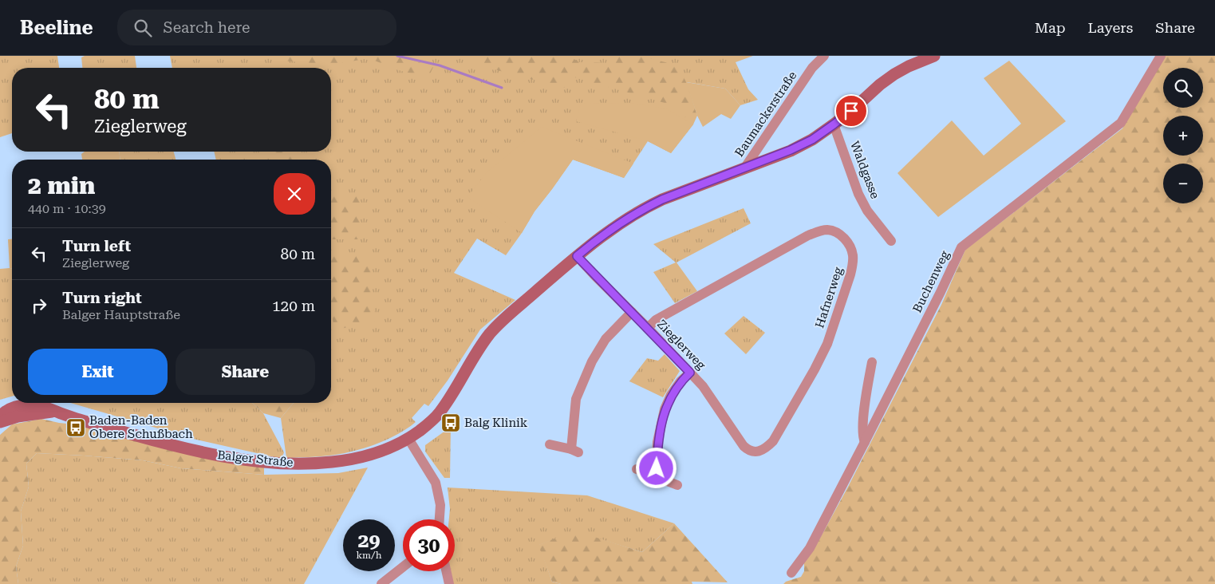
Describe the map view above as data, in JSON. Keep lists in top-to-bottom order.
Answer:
{
  "streets": {
    "street": [
      "Baumackerstraße",
      "Waldgasse",
      "Buchenweg",
      "Hafnerweg",
      "Zieglerweg",
      "Balger Straße"
    ]
  },
  "crossings": [
    ["Baumackerstraße", "Balger Straße"],
    ["Waldgasse", "Balger Straße"],
    ["Hafnerweg", "Zieglerweg"],
    ["Zieglerweg", "Balger Straße"]
  ],
  "places": {
    "bus stop": ["Balg Klinik", "Baden-Baden Obere Schußbach"]
  },
  "page": {
    "header": "Beeline",
    "search": "Search here",
    "nav": ["Map", "Layers", "Share"],
    "map_buttons": ["+", "−"],
    "turn": ["80 m", "Zieglerweg"],
    "heading": ["2 min", "440 m · 10:39"],
    "list": [
      {
        "name": "Turn left",
        "note": "Zieglerweg",
        "value": "80 m"
      },
      {
        "name": "Turn right",
        "note": "Balger Hauptstraße",
        "value": "120 m"
      }
    ],
    "buttons": ["Exit", "Share"],
    "speed": "29 km/h",
    "limit": "30"
  }
}
